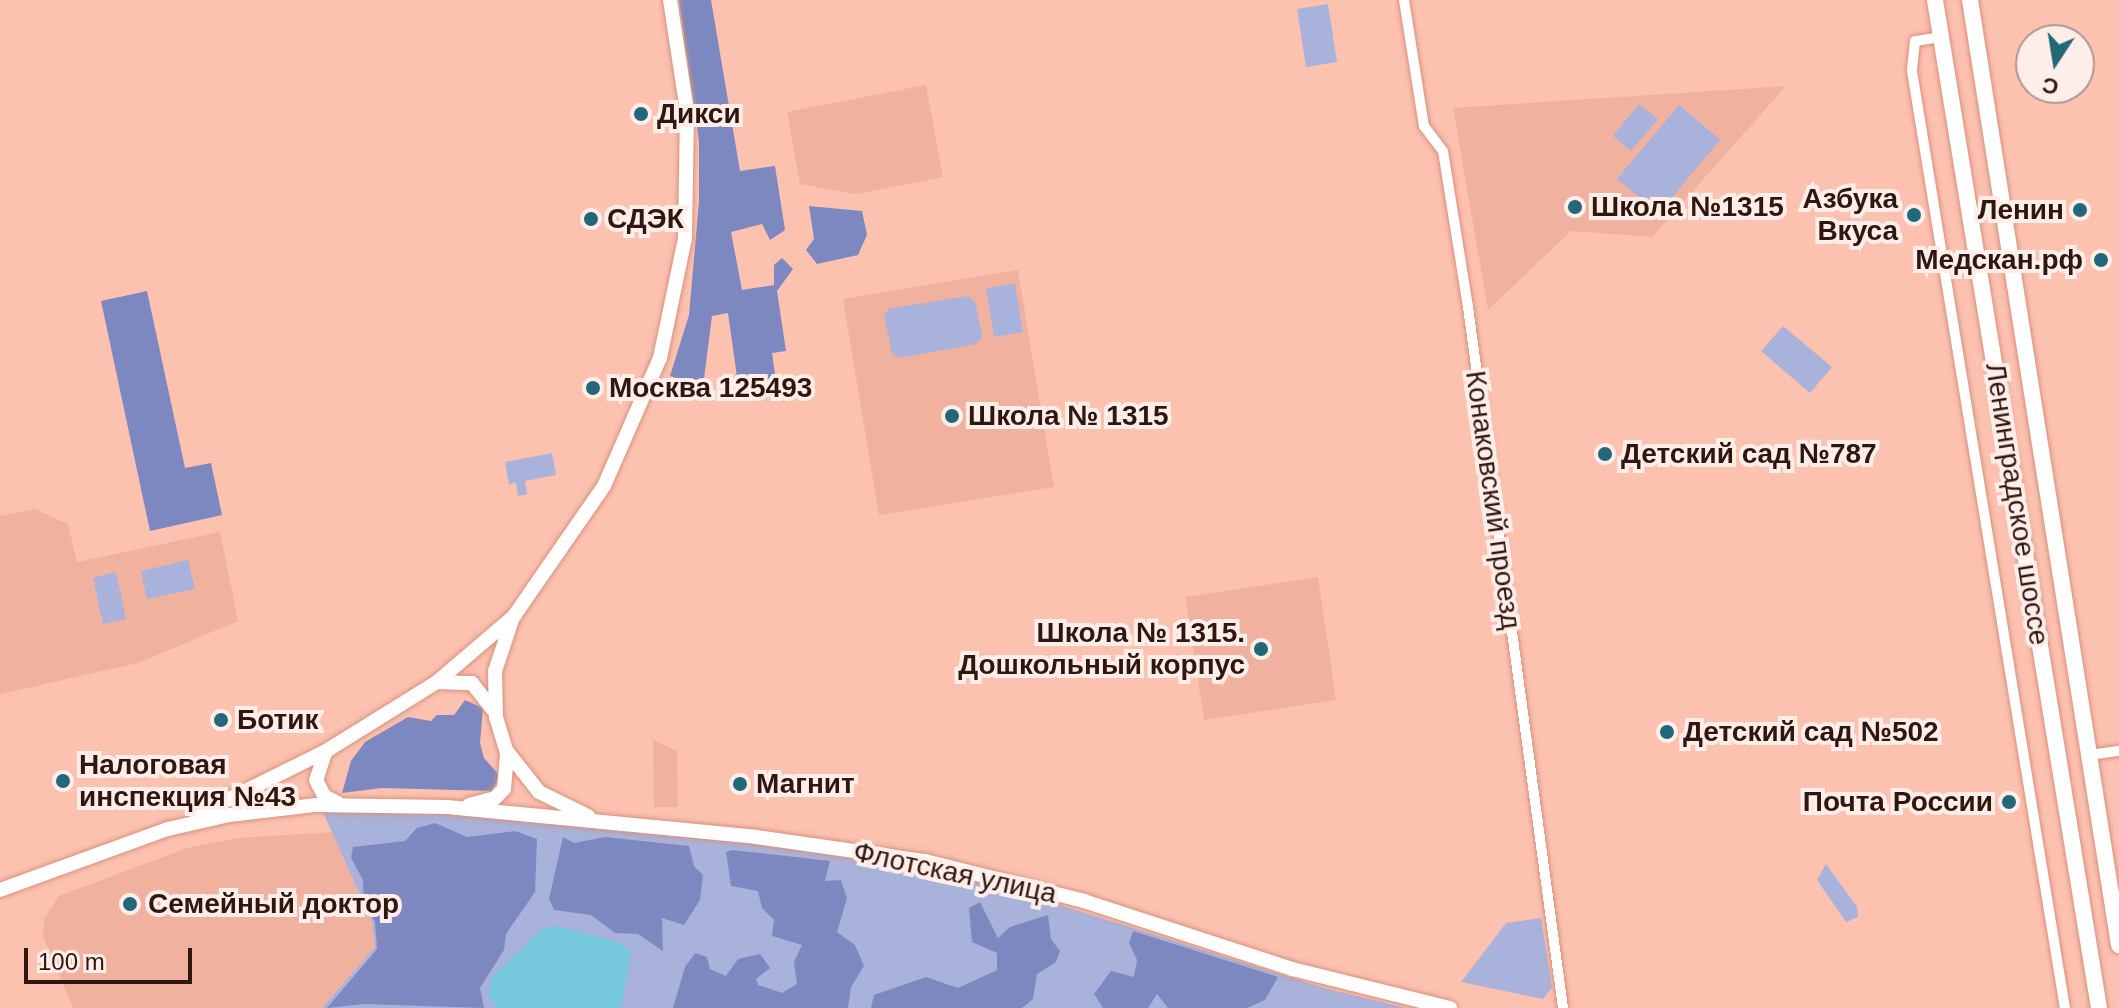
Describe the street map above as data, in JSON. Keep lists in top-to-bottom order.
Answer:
{
  "streets": {
    "main road": ["Ленинградское шоссе"],
    "street": ["Конаковский проезд", "Флотская улица"]
  },
  "places": [
    "Дикси",
    "Школа №1315",
    "Ленин",
    "Азбука Вкуса",
    "СДЭК",
    "Медскан.рф",
    "Москва 125493",
    "Школа № 1315",
    "Детский сад №787",
    "Школа № 1315. Дошкольный корпус",
    "Ботик",
    "Детский сад №502",
    "Налоговая инспекция №43",
    "Магнит",
    "Почта России",
    "Семейный доктор"
  ],
  "scale_bar": "100 m",
  "north": "bottom"
}
